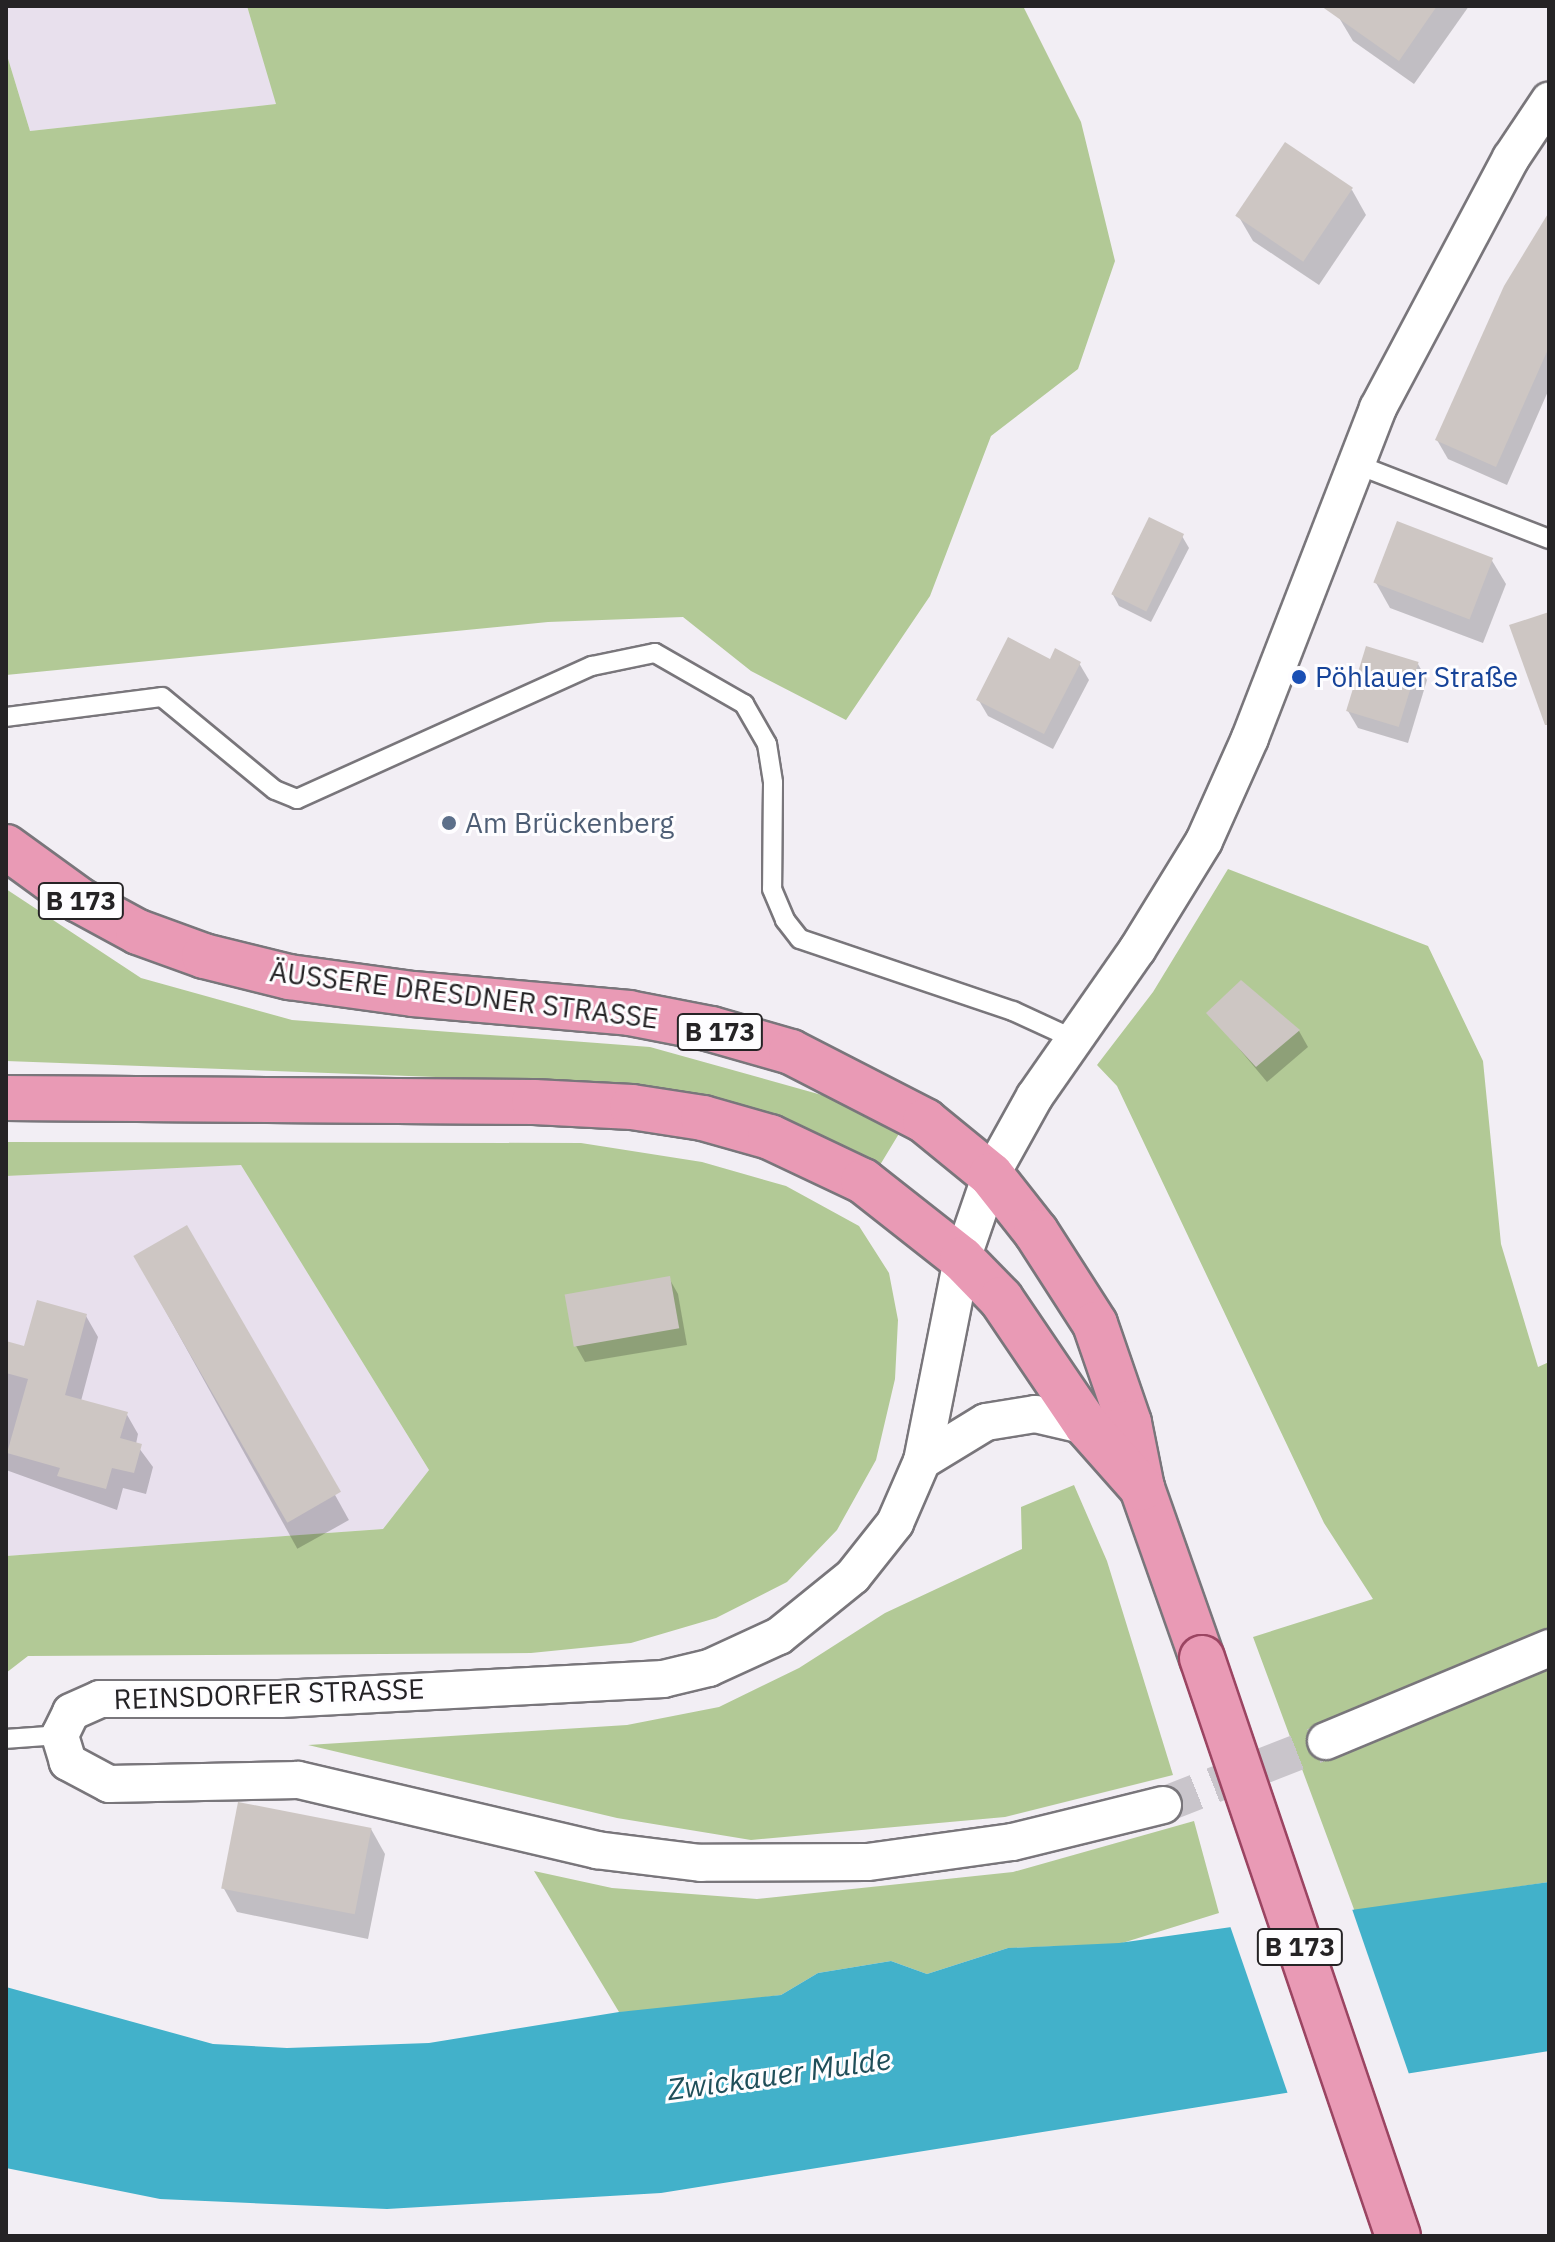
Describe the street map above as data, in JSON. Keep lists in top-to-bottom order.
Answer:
{
  "streets": {
    "main road": ["B 173", "ÄUSSERE DRESDNER STRASSE"],
    "street": ["REINSDORFER STRASSE"]
  },
  "crossings": [
    ["ÄUSSERE DRESDNER STRASSE", "REINSDORFER STRASSE"]
  ],
  "water": ["Zwickauer Mulde"],
  "places": ["Pöhlauer Straße", "Am Brückenberg"]
}
